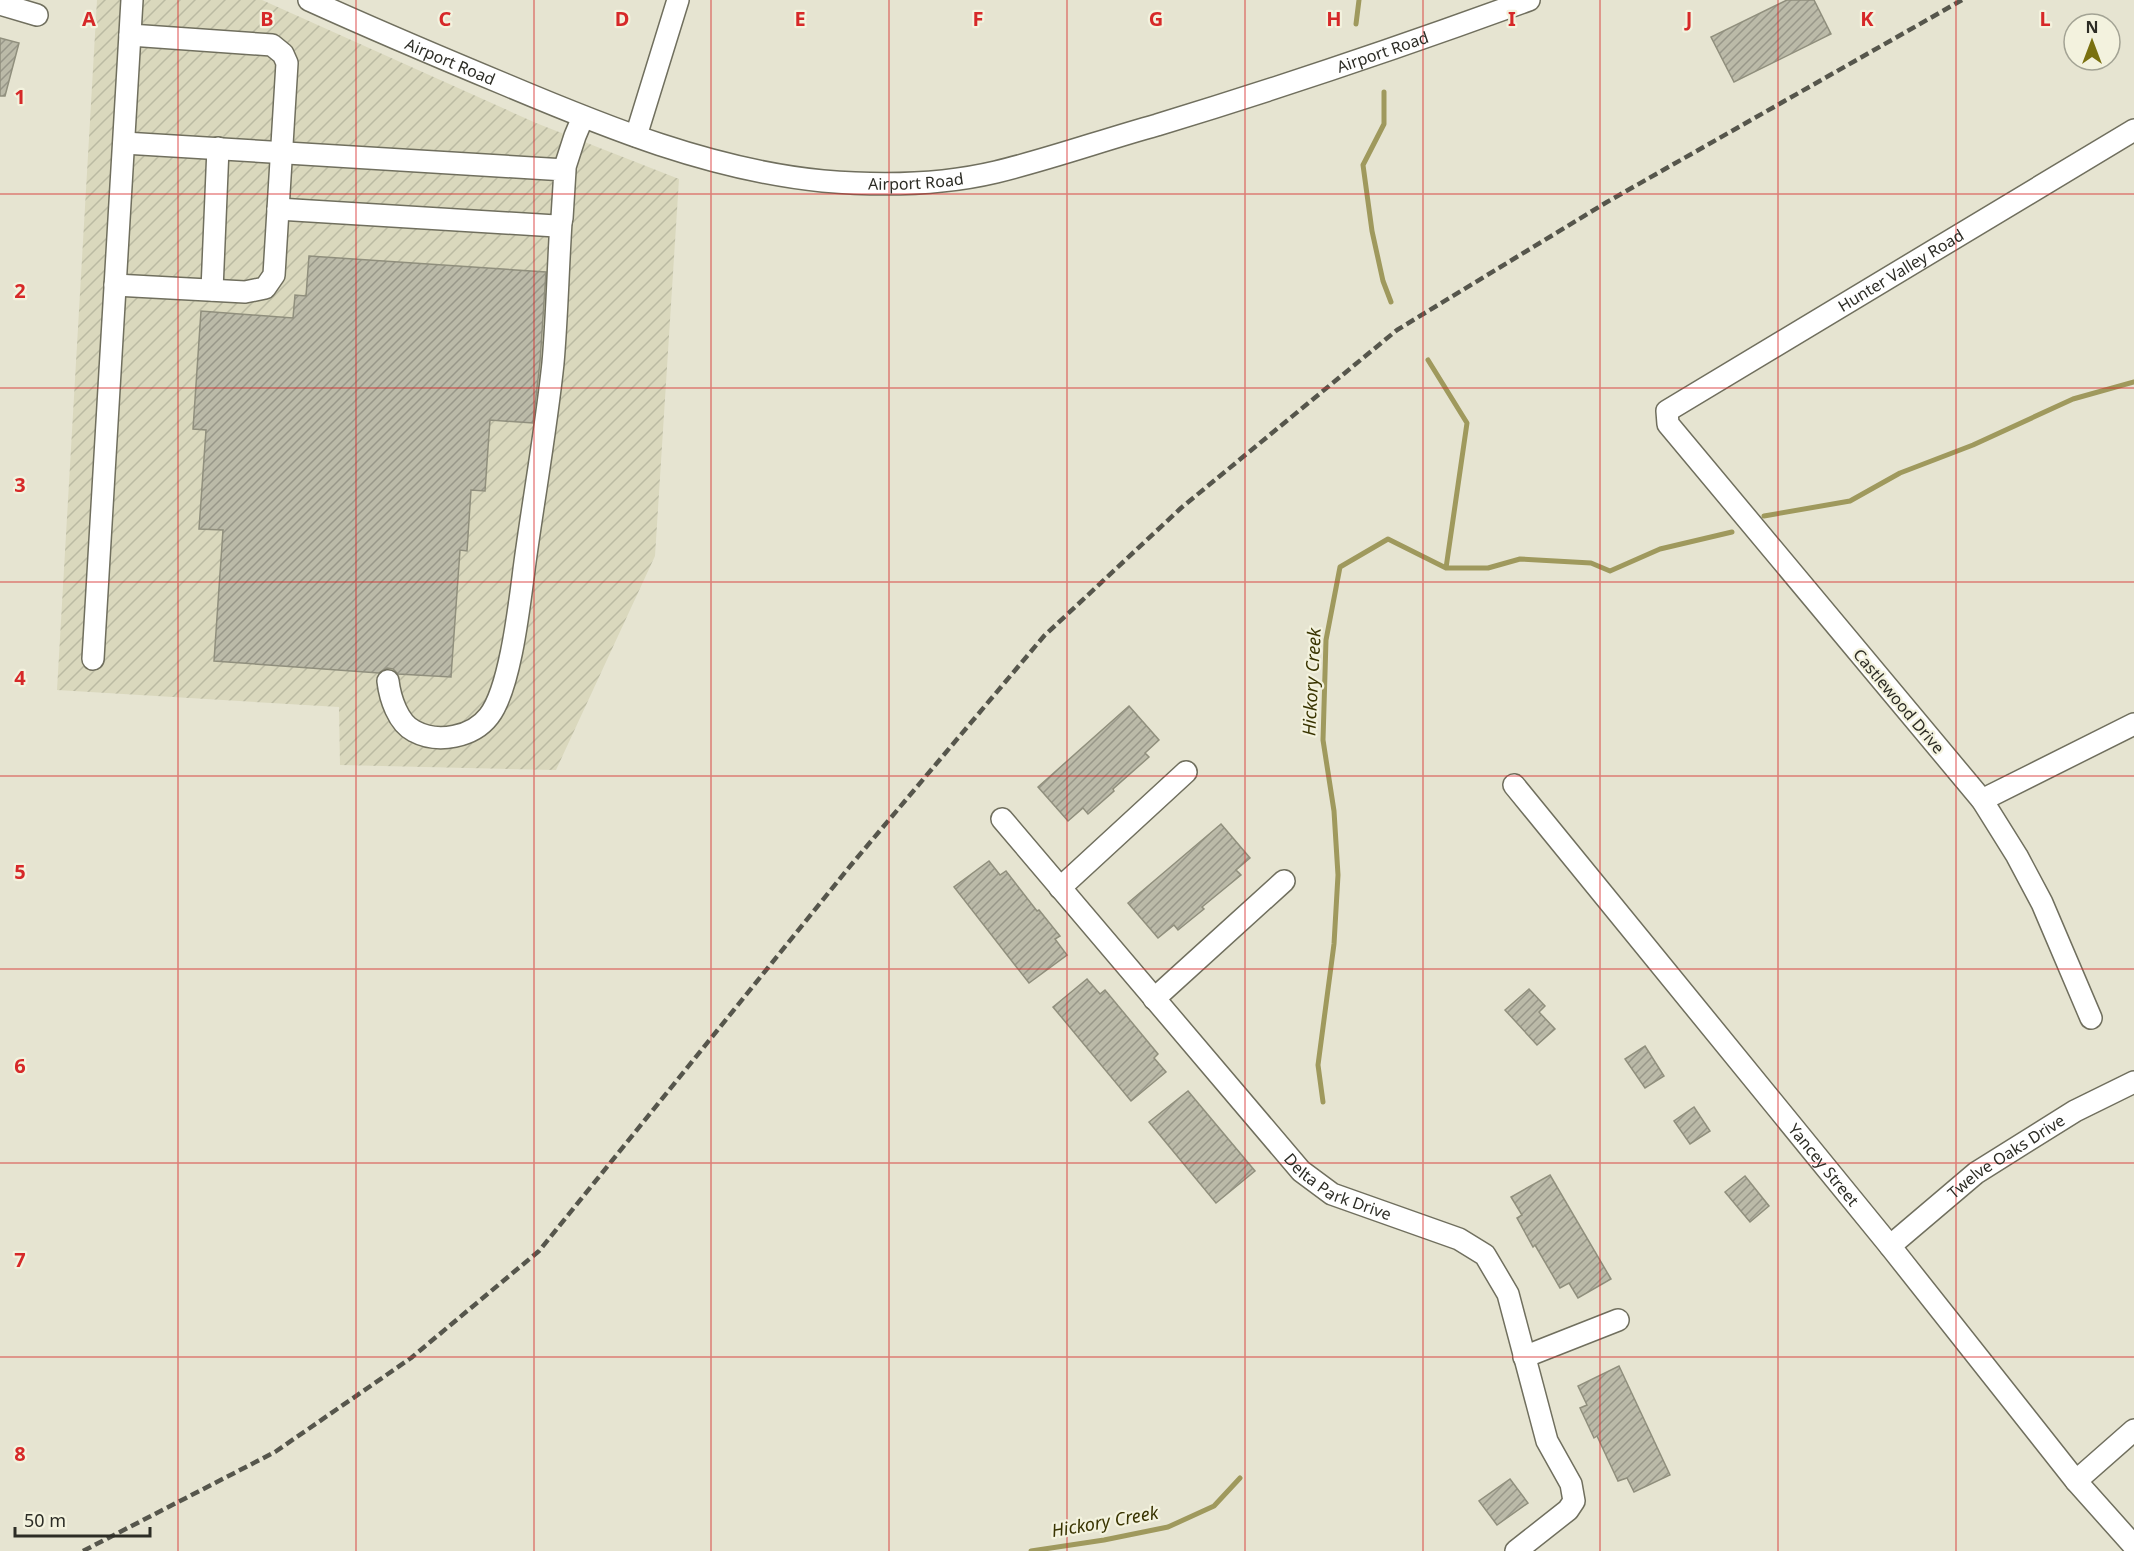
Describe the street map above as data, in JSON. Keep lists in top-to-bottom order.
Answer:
{
  "streets": {
    "street": [
      "Airport Road",
      "Hunter Valley Road",
      "Castlewood Drive",
      "Twelve Oaks Drive",
      "Yancey Street",
      "Delta Park Drive"
    ]
  },
  "crossings": [
    ["Hunter Valley Road", "Castlewood Drive"],
    ["Twelve Oaks Drive", "Yancey Street"]
  ],
  "water": ["Hickory Creek"],
  "scale_bar": "50 m",
  "north": "top",
  "grid": {
    "columns": [
      "A",
      "B",
      "C",
      "D",
      "E",
      "F",
      "G",
      "H",
      "I",
      "J",
      "K",
      "L"
    ],
    "rows": [
      "1",
      "2",
      "3",
      "4",
      "5",
      "6",
      "7",
      "8"
    ]
  }
}
